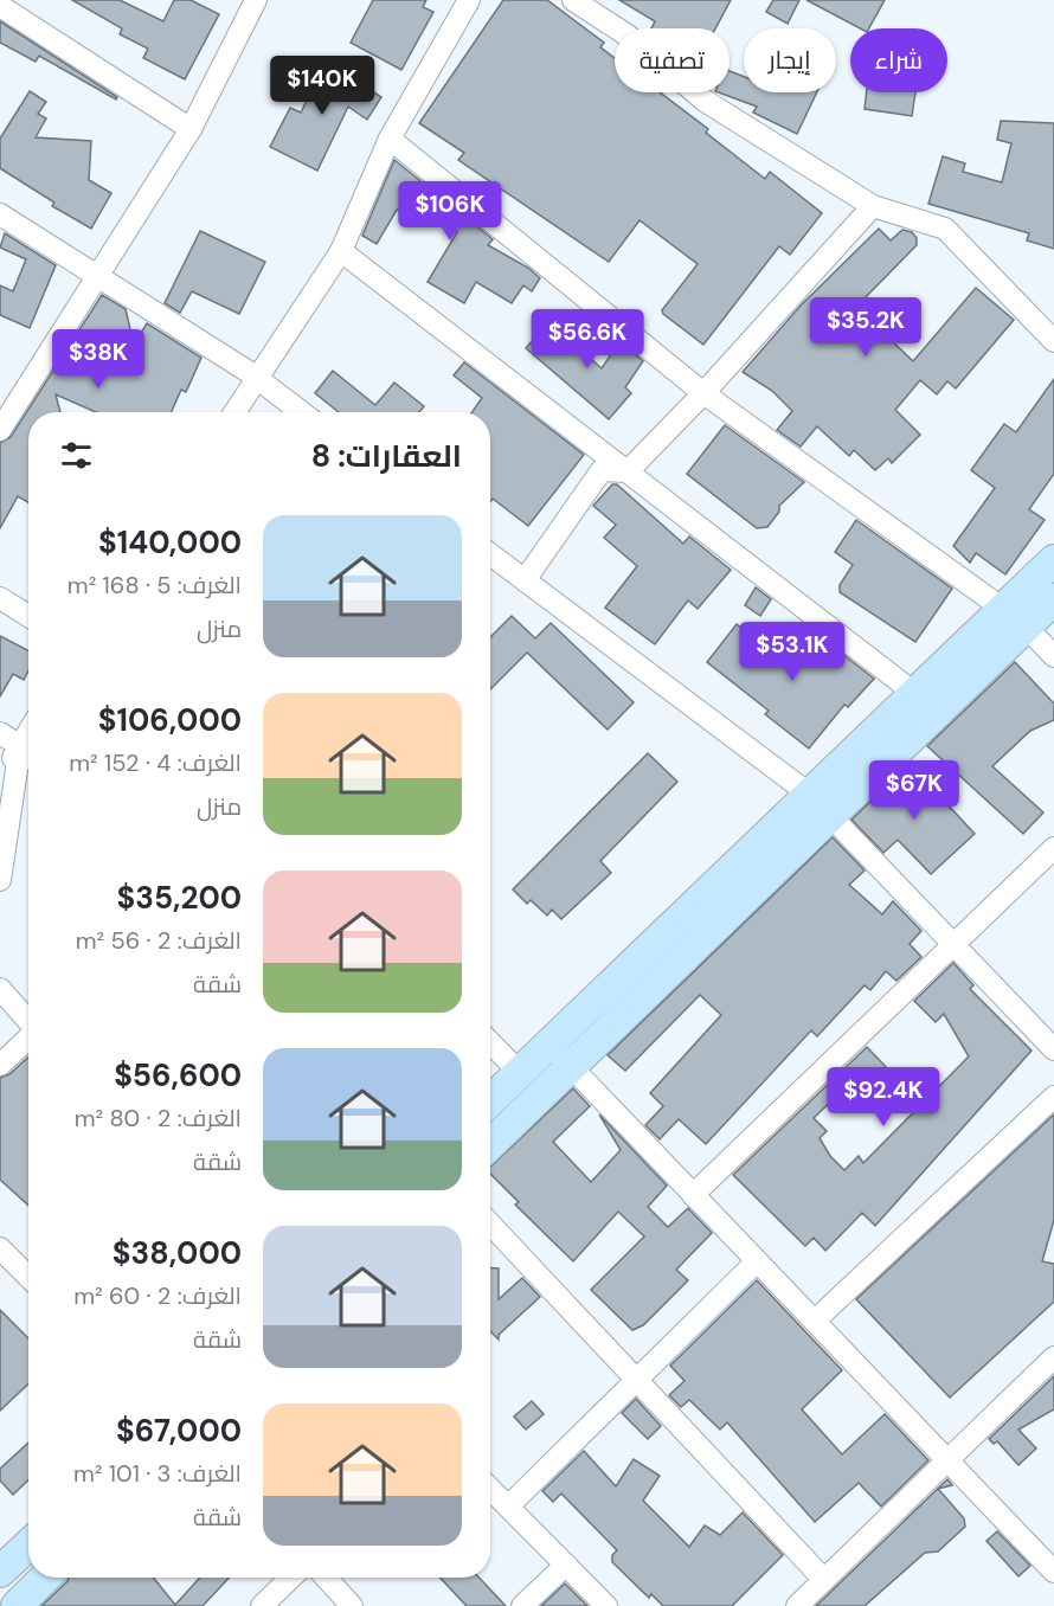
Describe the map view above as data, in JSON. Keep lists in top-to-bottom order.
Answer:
{
  "page": {
    "chip": ["شراء", "إيجار", "تصفية"],
    "price": [
      "$140K",
      "$106K",
      "$35.2K",
      "$56.6K",
      "$38K",
      "$53.1K",
      "$67K",
      "$92.4K"
    ],
    "heading": "العقارات: 8",
    "list": [
      {
        "name": "$140,000",
        "note": "الغرف: 5 · 168 m² · منزل"
      },
      {
        "name": "$106,000",
        "note": "الغرف: 4 · 152 m² · منزل"
      },
      {
        "name": "$35,200",
        "note": "الغرف: 2 · 56 m² · شقة"
      },
      {
        "name": "$56,600",
        "note": "الغرف: 2 · 80 m² · شقة"
      },
      {
        "name": "$38,000",
        "note": "الغرف: 2 · 60 m² · شقة"
      },
      {
        "name": "$67,000",
        "note": "الغرف: 3 · 101 m² · شقة"
      }
    ]
  }
}
